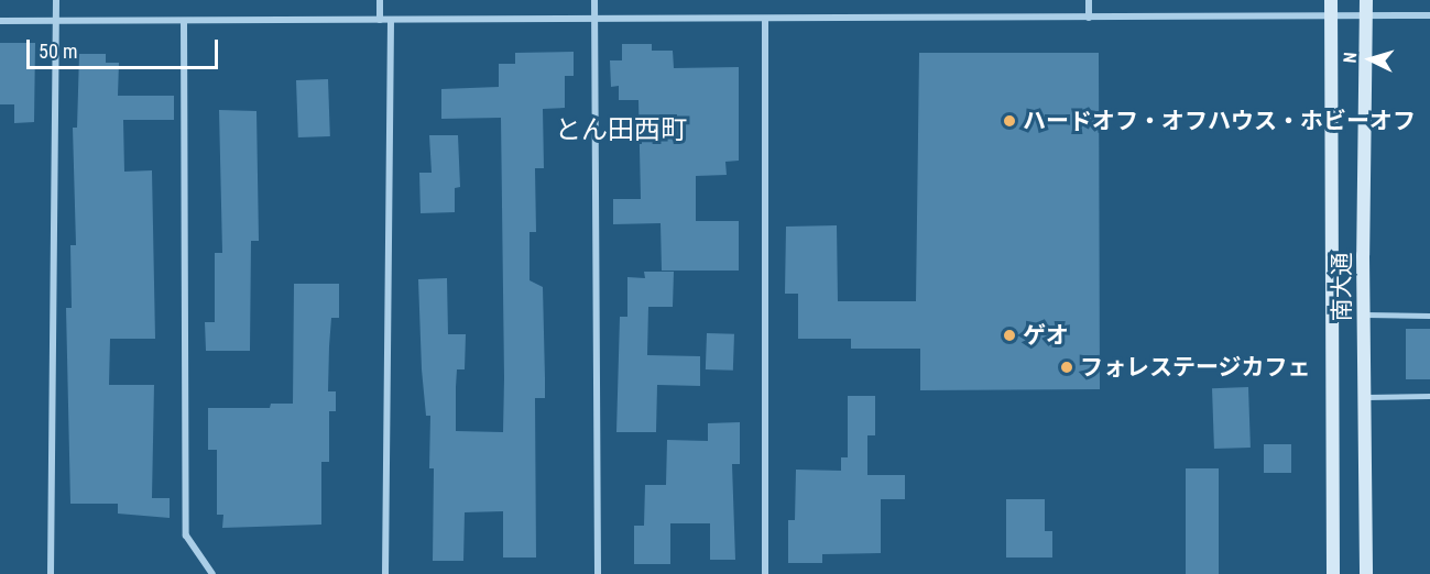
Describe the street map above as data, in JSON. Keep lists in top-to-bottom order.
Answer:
{
  "streets": {
    "street": ["南大通"]
  },
  "districts": ["とん田西町"],
  "places": ["ハードオフ・オフハウス・ホビーオフ", "ゲオ", "フォレステージカフェ"],
  "scale_bar": "50 m",
  "north": "left"
}
